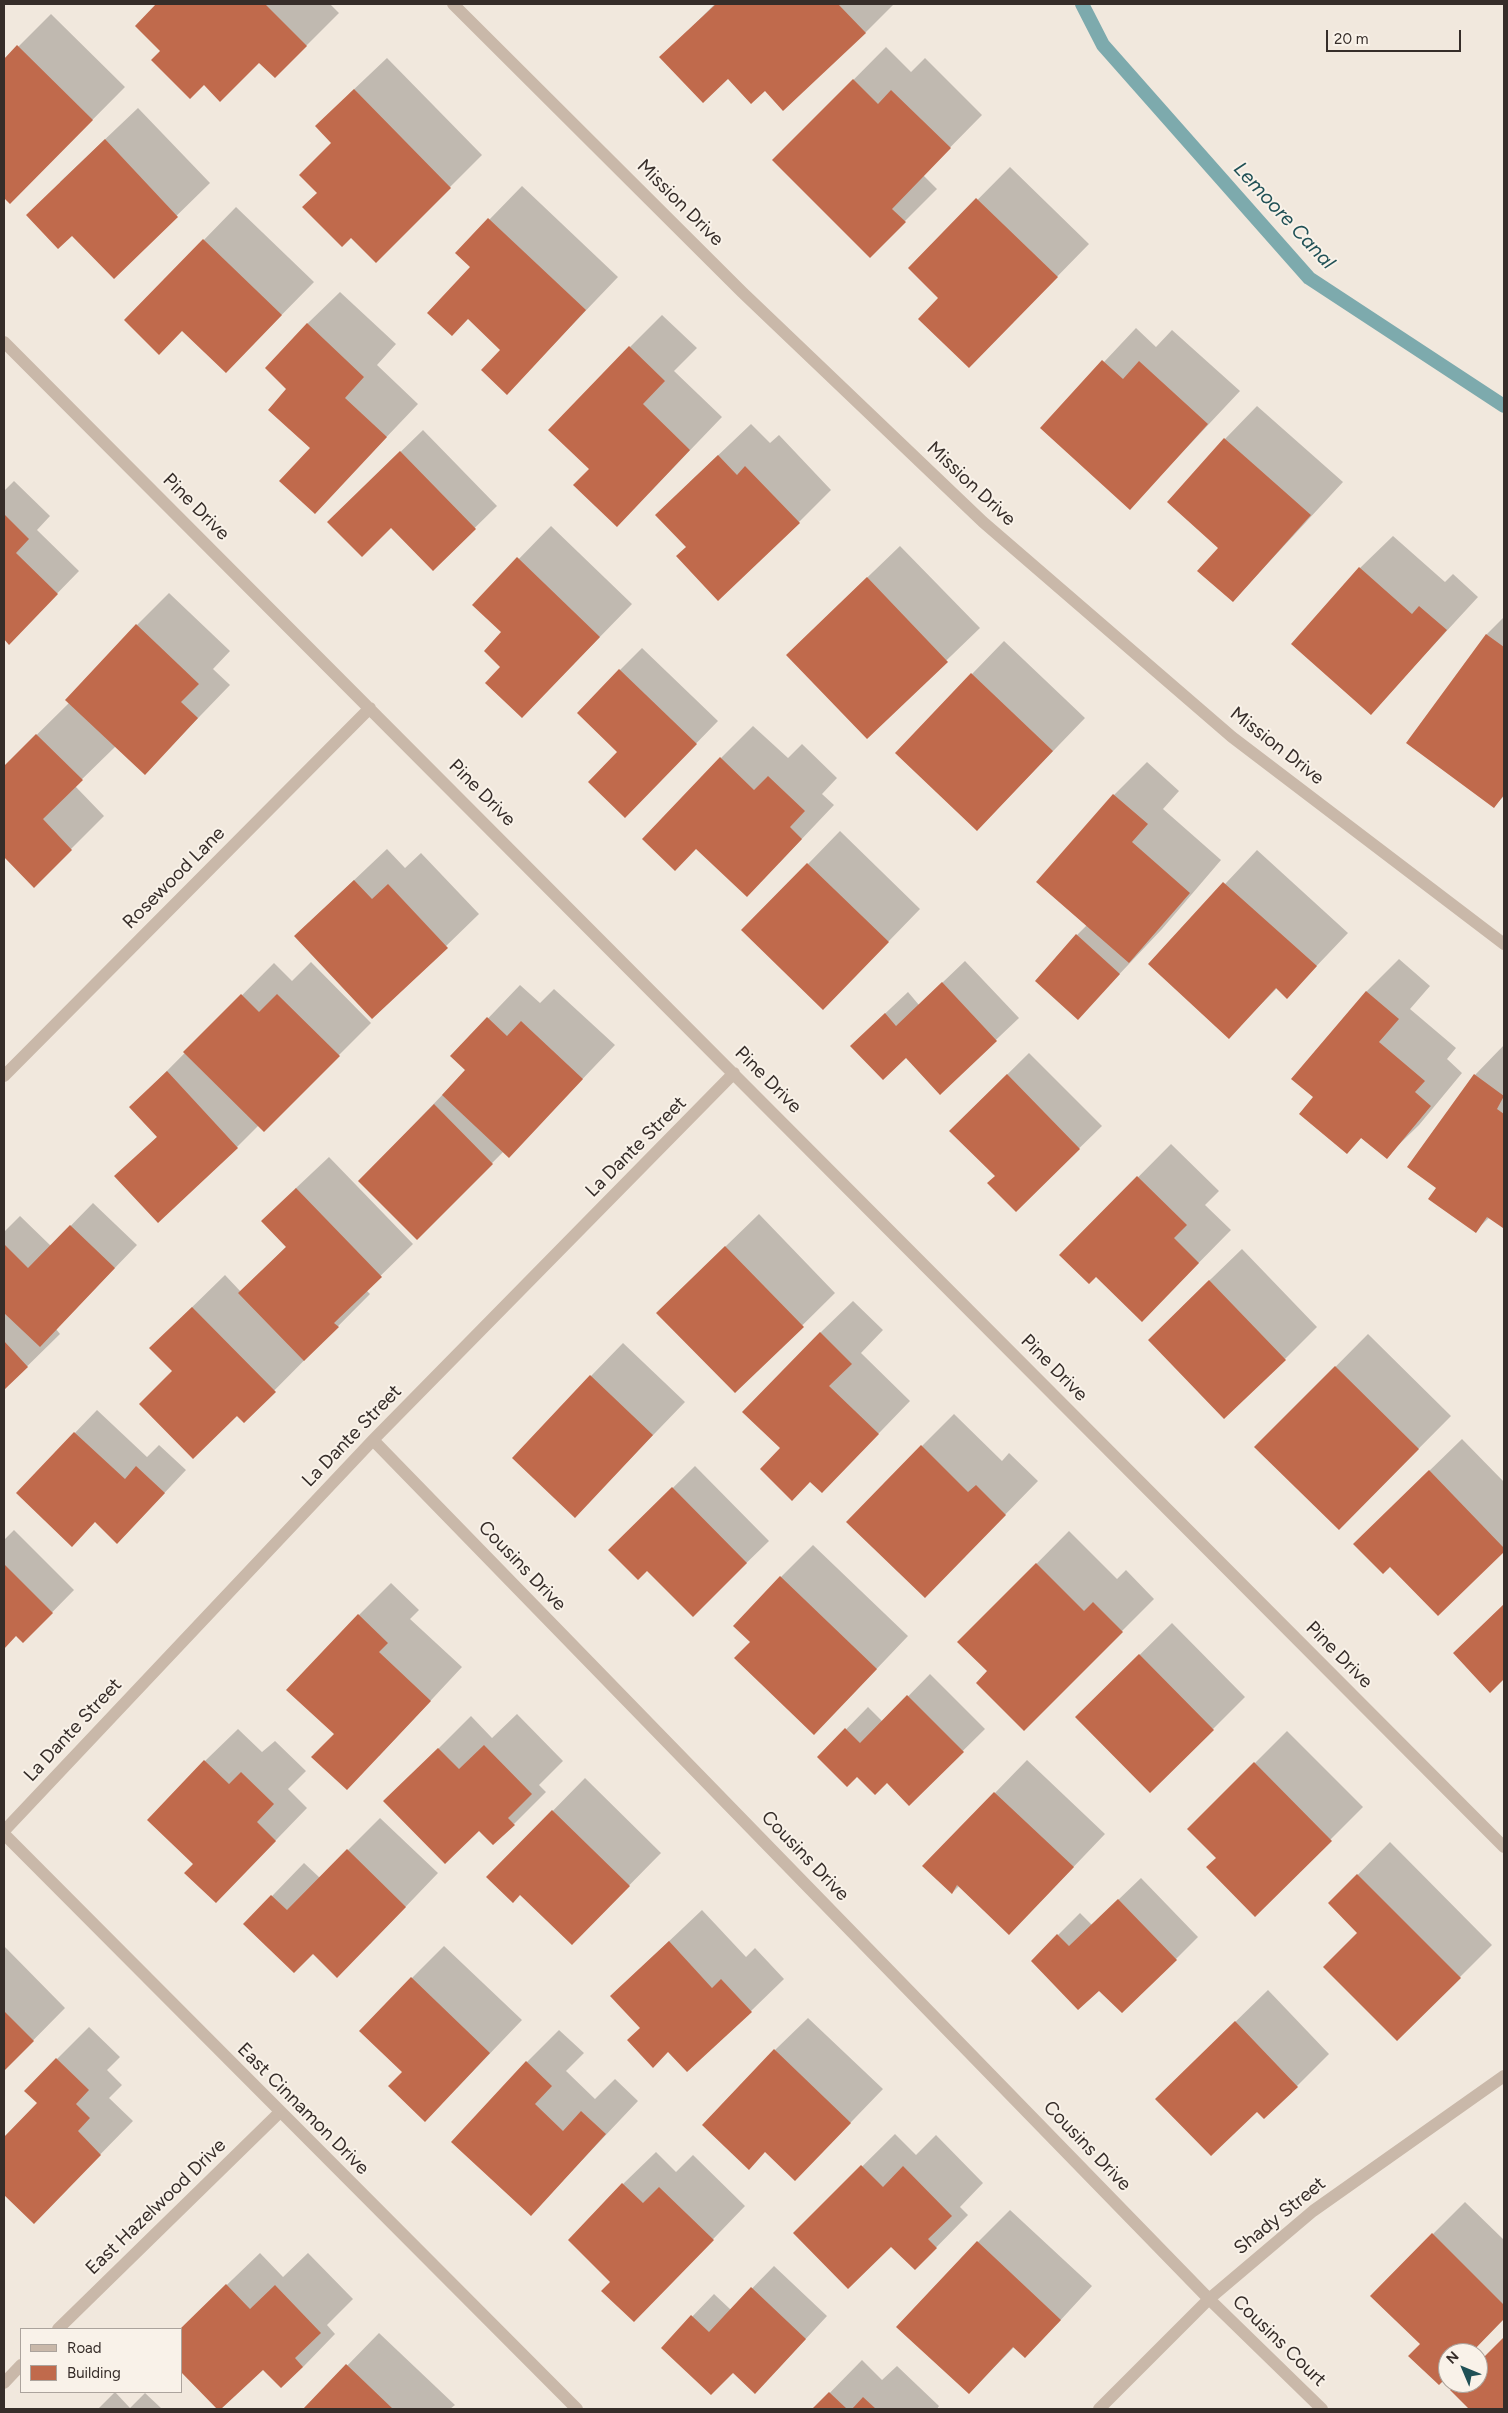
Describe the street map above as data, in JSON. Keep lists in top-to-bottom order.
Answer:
{
  "streets": {
    "street": [
      "Mission Drive",
      "Pine Drive",
      "Rosewood Lane",
      "La Dante Street",
      "Cousins Drive",
      "East Cinnamon Drive",
      "East Hazelwood Drive",
      "Shady Street",
      "Cousins Court"
    ]
  },
  "crossings": [
    ["Pine Drive", "Rosewood Lane"],
    ["Pine Drive", "La Dante Street"],
    ["La Dante Street", "Cousins Drive"],
    ["La Dante Street", "East Cinnamon Drive"],
    ["Cousins Drive", "Shady Street"],
    ["Cousins Drive", "Cousins Court"],
    ["East Cinnamon Drive", "East Hazelwood Drive"],
    ["Shady Street", "Cousins Court"]
  ],
  "water": ["Lemoore Canal"],
  "legend": ["Road", "Building"],
  "scale_bar": "20 m",
  "north": "top left"
}
